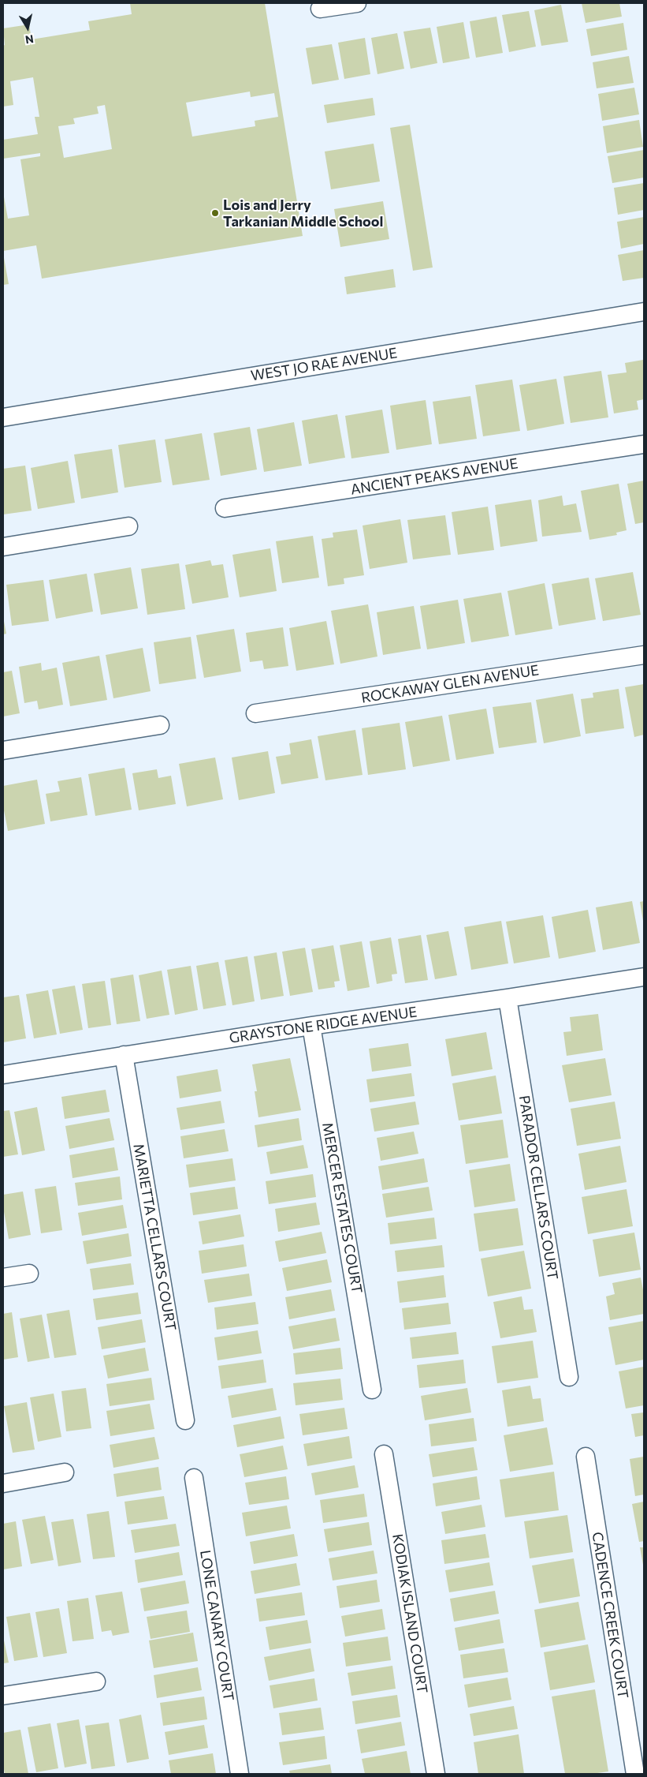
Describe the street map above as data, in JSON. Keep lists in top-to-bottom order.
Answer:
{
  "streets": {
    "street": [
      "WEST JO RAE AVENUE",
      "ANCIENT PEAKS AVENUE",
      "ROCKAWAY GLEN AVENUE",
      "GRAYSTONE RIDGE AVENUE",
      "PARADOR CELLARS COURT",
      "MERCER ESTATES COURT",
      "MARIETTA CELLARS COURT",
      "KODIAK ISLAND COURT",
      "CADENCE CREEK COURT",
      "LONE CANARY COURT"
    ]
  },
  "crossings": [
    ["GRAYSTONE RIDGE AVENUE", "PARADOR CELLARS COURT"],
    ["GRAYSTONE RIDGE AVENUE", "MERCER ESTATES COURT"],
    ["GRAYSTONE RIDGE AVENUE", "MARIETTA CELLARS COURT"]
  ],
  "places": ["Lois and Jerry Tarkanian Middle School"],
  "north": "bottom"
}
